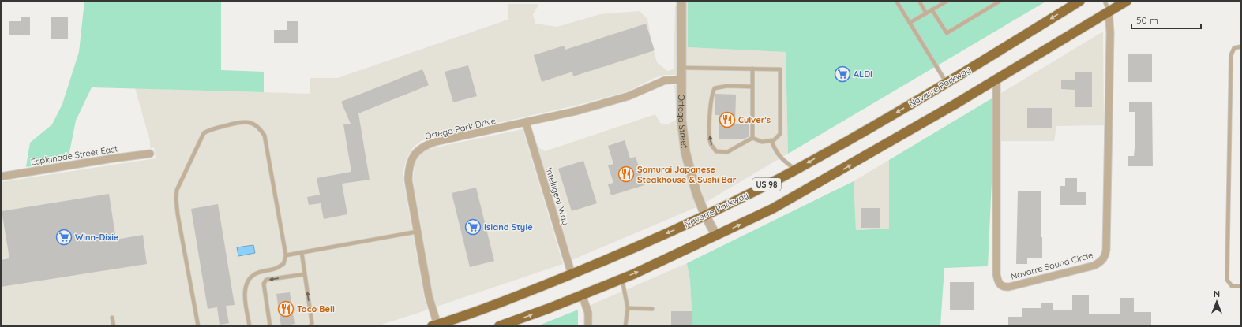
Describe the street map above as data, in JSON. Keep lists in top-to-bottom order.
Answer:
{
  "streets": {
    "highway": ["Navarre Parkway", "US 98"],
    "street": [
      "Ortega Street",
      "Ortega Park Drive",
      "Esplanade Street East",
      "Intelligent Way",
      "Navarre Sound Circle"
    ]
  },
  "crossings": [
    ["Navarre Parkway", "Ortega Street"],
    ["Navarre Parkway", "Ortega Park Drive"],
    ["Navarre Parkway", "Intelligent Way"],
    ["Ortega Street", "Ortega Park Drive"],
    ["Ortega Street", "US 98"],
    ["Ortega Park Drive", "Intelligent Way"],
    ["US 98", "Navarre Sound Circle"]
  ],
  "places": {
    "supermarket": ["ALDI", "Island Style", "Winn-Dixie"],
    "restaurant": ["Culver's", "Samurai Japanese Steakhouse & Sushi Bar", "Taco Bell"]
  },
  "scale_bar": "50 m",
  "north": "top"
}
